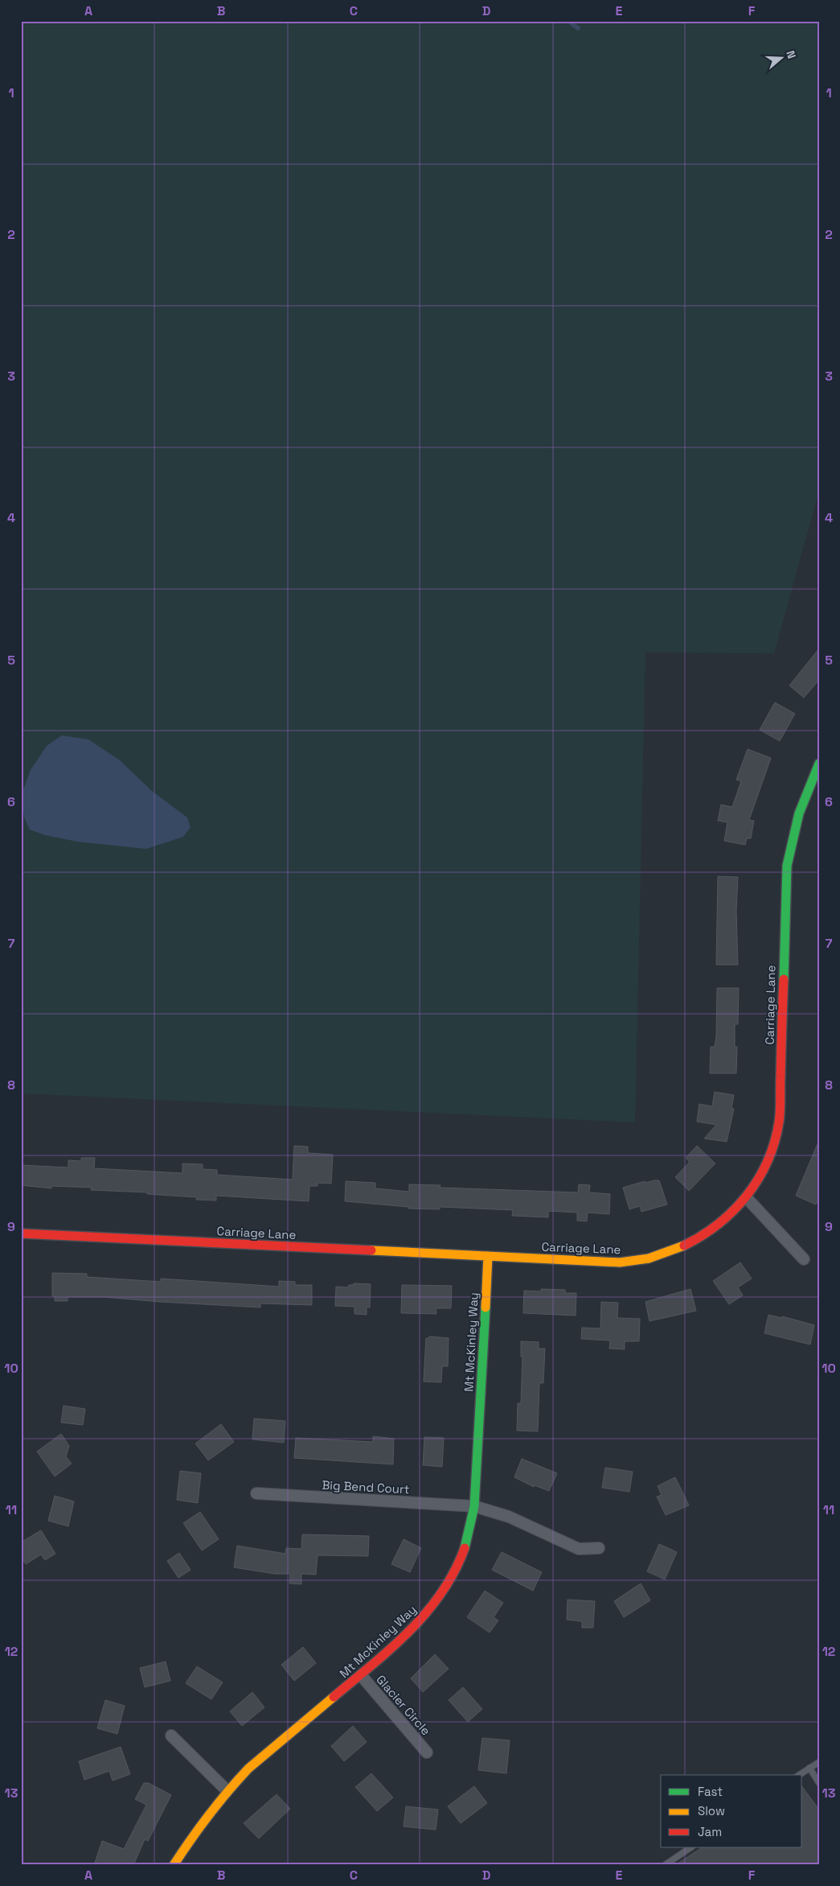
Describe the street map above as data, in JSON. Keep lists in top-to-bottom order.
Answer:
{
  "streets": {
    "street": [
      "Carriage Lane",
      "Mt McKinley Way",
      "Big Bend Court",
      "Glacier Circle"
    ]
  },
  "crossings": [
    ["Carriage Lane", "Mt McKinley Way"],
    ["Mt McKinley Way", "Big Bend Court"],
    ["Mt McKinley Way", "Glacier Circle"]
  ],
  "legend": ["Fast", "Slow", "Jam"],
  "north": "right",
  "grid": {
    "columns": [
      "A",
      "B",
      "C",
      "D",
      "E",
      "F"
    ],
    "rows": [
      "1",
      "2",
      "3",
      "4",
      "5",
      "6",
      "7",
      "8",
      "9",
      "10",
      "11",
      "12",
      "13"
    ]
  }
}
